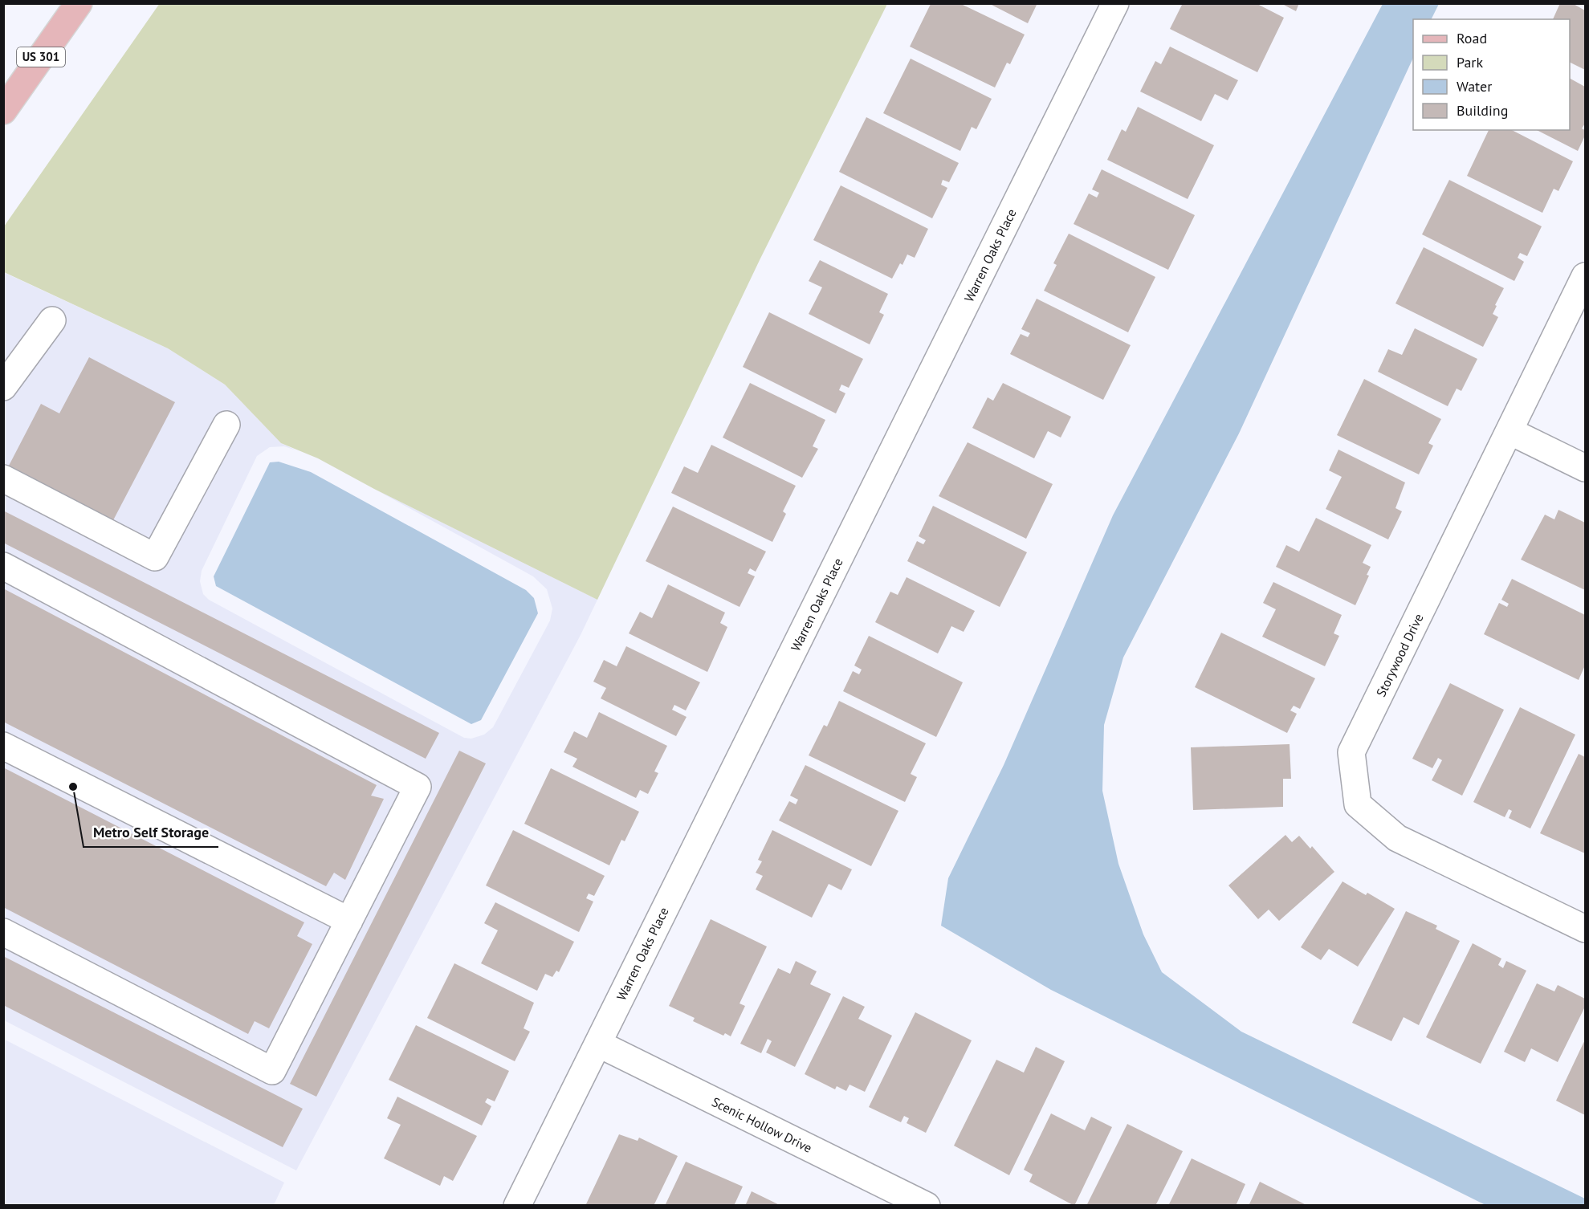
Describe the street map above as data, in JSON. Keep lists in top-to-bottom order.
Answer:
{
  "streets": {
    "main road": ["US 301"],
    "street": ["Warren Oaks Place", "Storywood Drive", "Scenic Hollow Drive"]
  },
  "crossings": [
    ["Warren Oaks Place", "Scenic Hollow Drive"]
  ],
  "places": ["Metro Self Storage"],
  "legend": [
    "Road",
    "Park",
    "Water",
    "Building"
  ]
}
